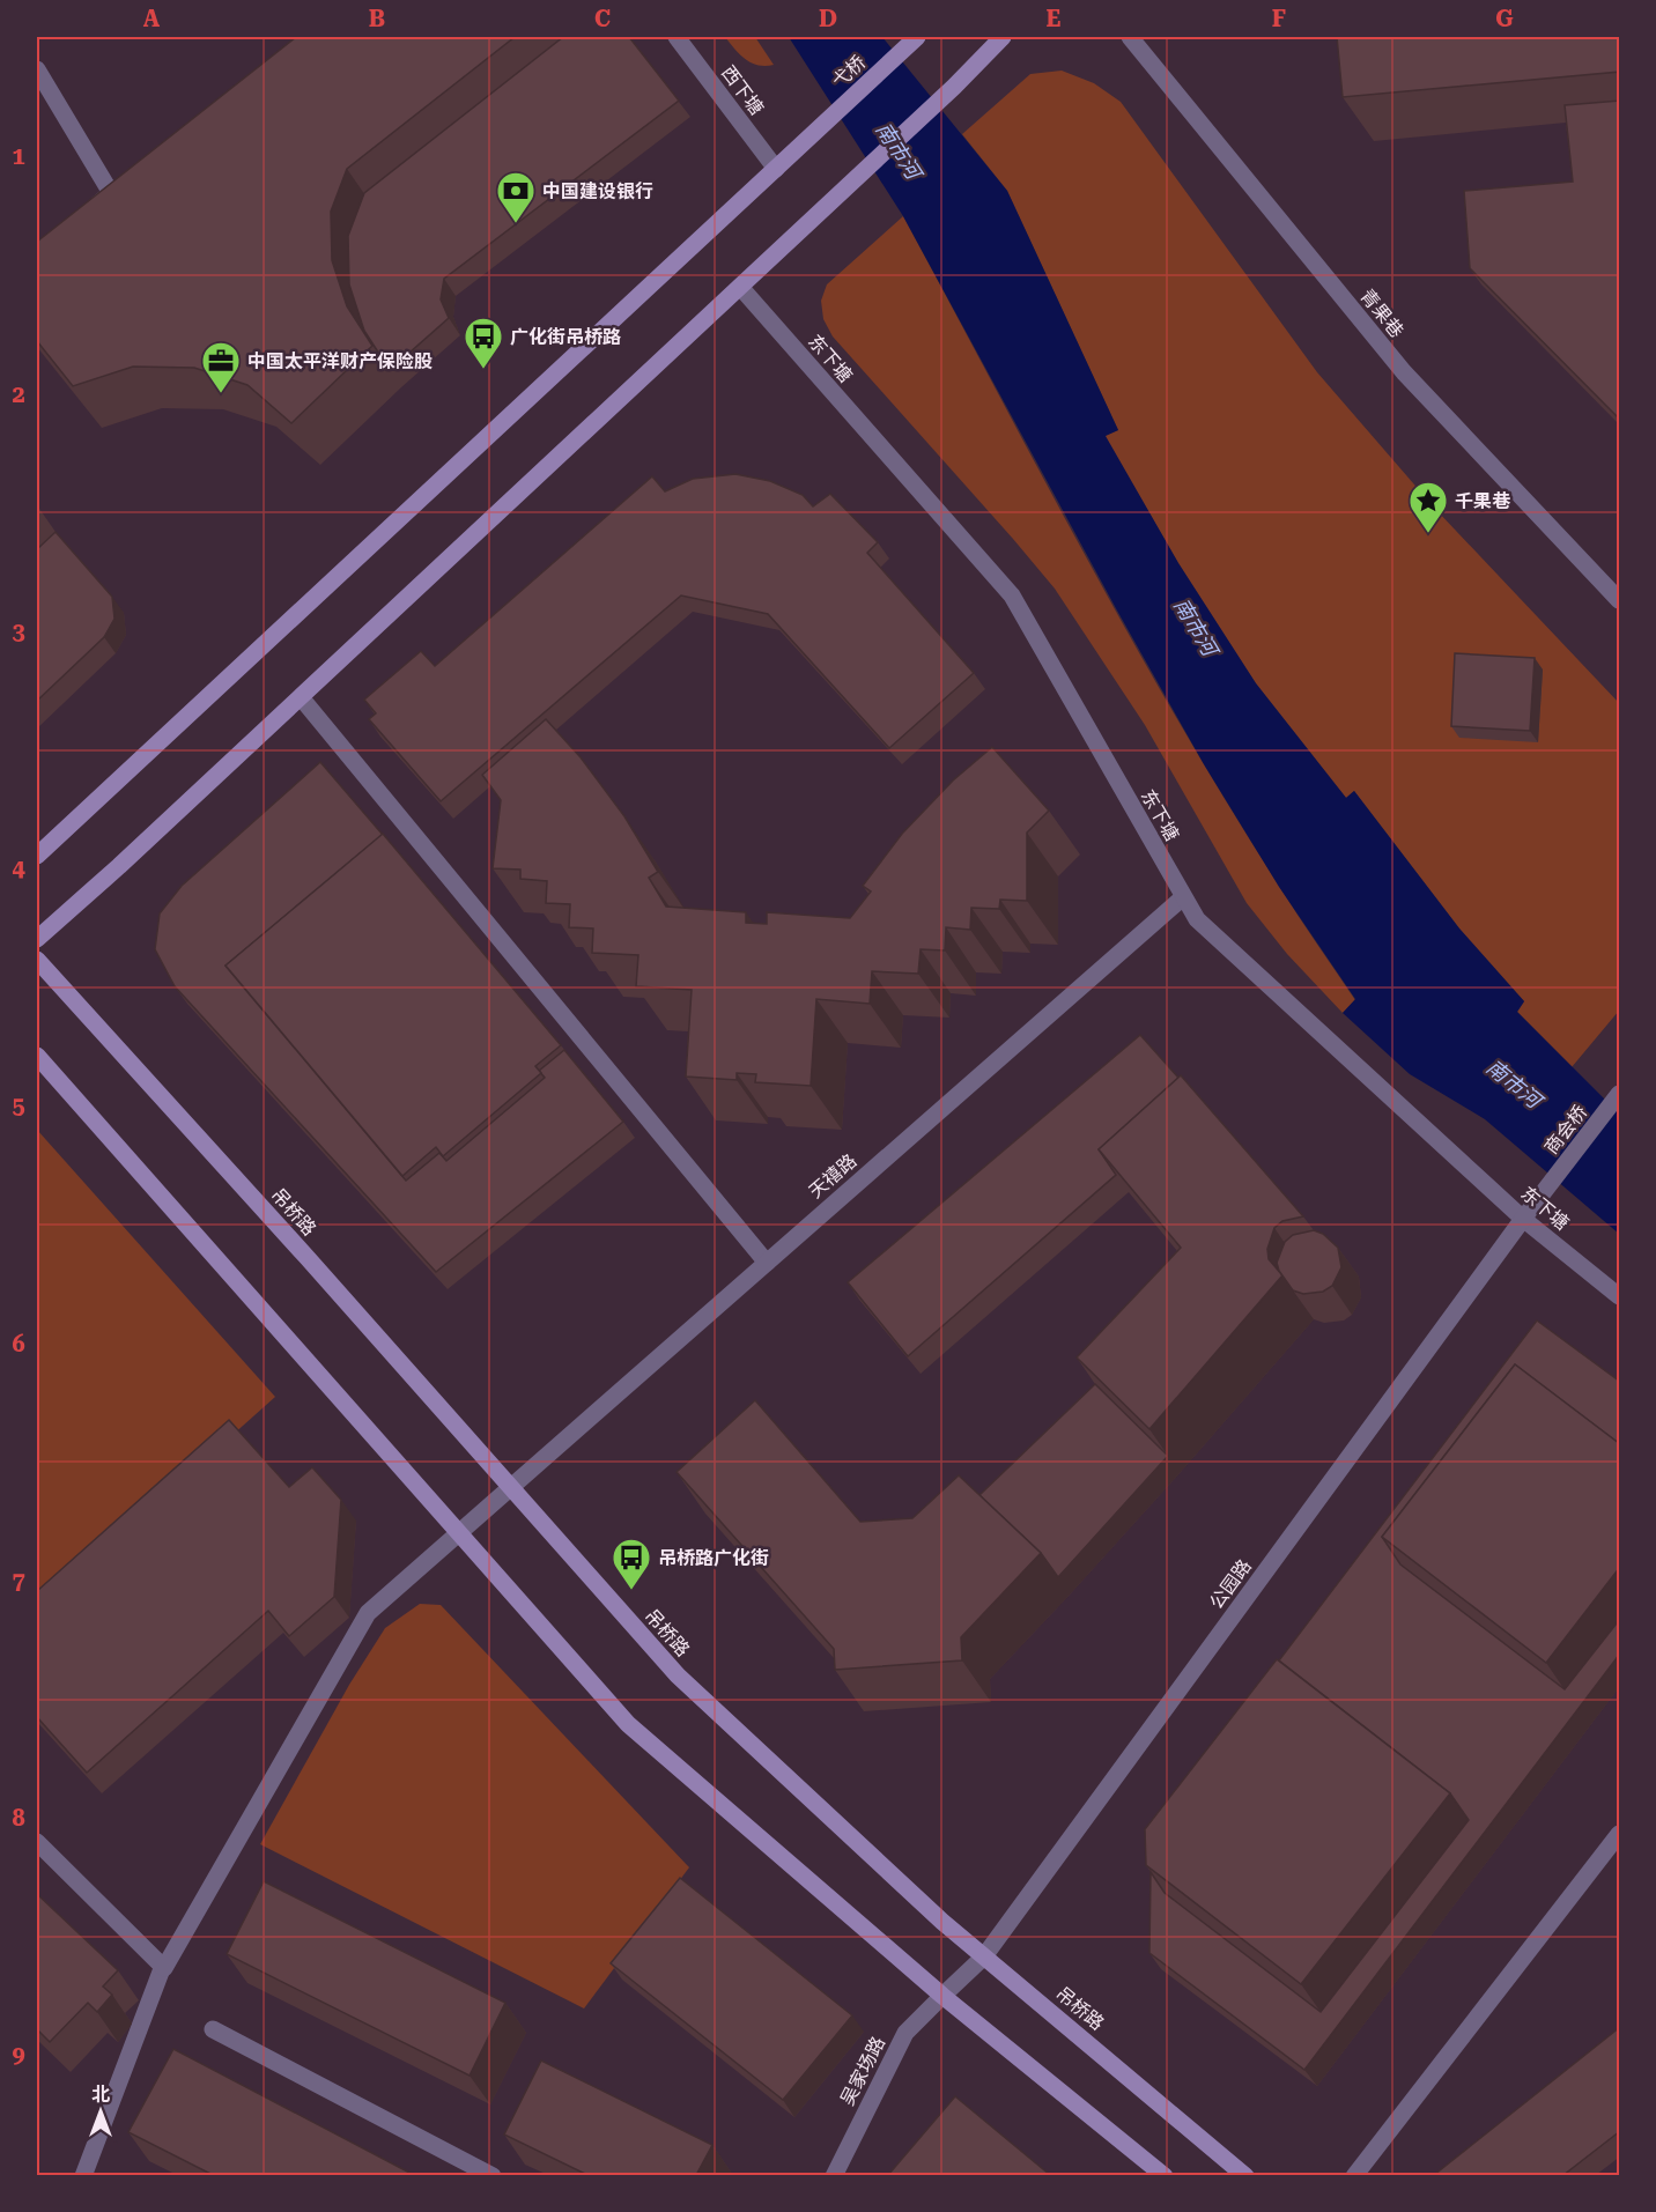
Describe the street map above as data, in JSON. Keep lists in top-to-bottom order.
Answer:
{
  "streets": {
    "main road": ["弋桥", "吊桥路"],
    "street": [
      "西下塘",
      "青果巷",
      "东下塘",
      "商会桥",
      "天禧路",
      "公园路",
      "吴家场路"
    ]
  },
  "crossings": [
    ["弋桥", "西下塘"],
    ["东下塘", "天禧路"],
    ["东下塘", "公园路"],
    ["商会桥", "公园路"],
    ["天禧路", "吊桥路"],
    ["吊桥路", "公园路"],
    ["公园路", "吴家场路"]
  ],
  "water": ["南市河"],
  "places": {
    "bank": ["中国建设银行"],
    "bus stop": ["广化街吊桥路", "吊桥路广化街"],
    "office": ["中国太平洋财产保险股"],
    "place": ["千果巷"]
  },
  "north": "top",
  "grid": {
    "columns": [
      "A",
      "B",
      "C",
      "D",
      "E",
      "F",
      "G"
    ],
    "rows": [
      "1",
      "2",
      "3",
      "4",
      "5",
      "6",
      "7",
      "8",
      "9"
    ]
  }
}
